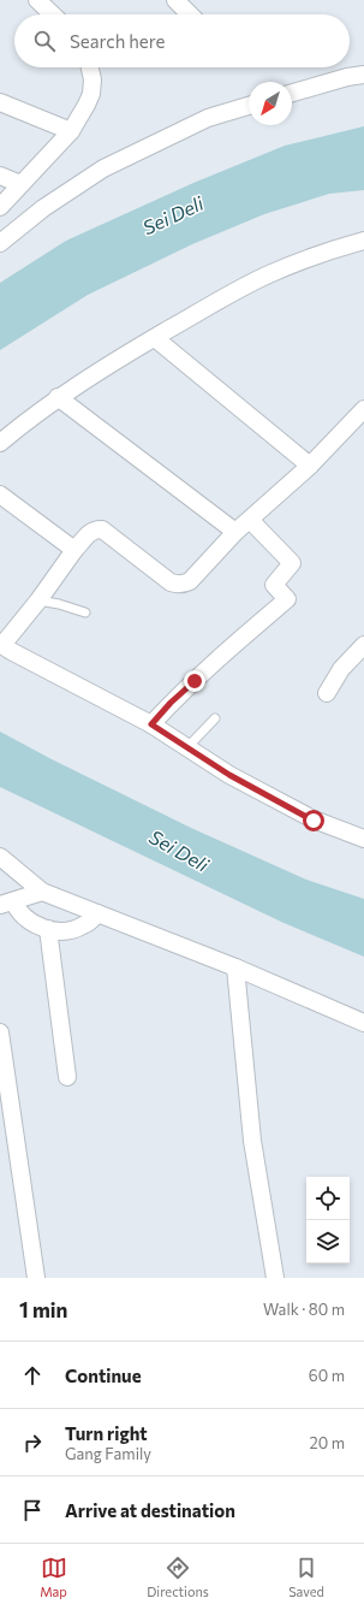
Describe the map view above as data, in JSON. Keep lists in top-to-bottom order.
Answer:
{
  "water": ["Sei Deli"],
  "north": "bottom left",
  "page": {
    "search": "Search here",
    "heading": ["1 min", "Walk · 80 m"],
    "list": [
      ["Continue", "60 m"],
      ["Turn right", "Gang Family", "20 m"],
      "Arrive at destination"
    ],
    "nav": ["Map", "Directions", "Saved"]
  }
}
